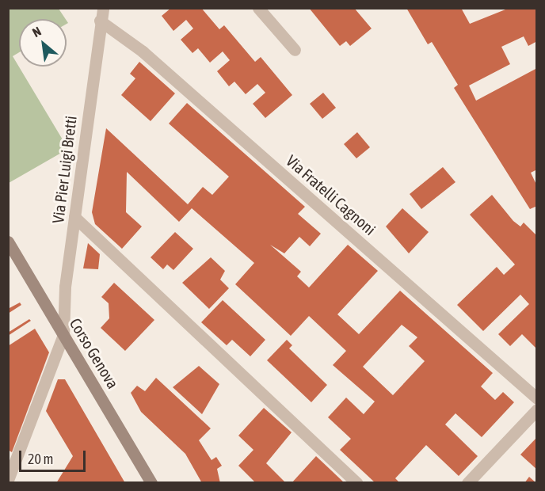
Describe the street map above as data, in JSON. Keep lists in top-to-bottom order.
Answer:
{
  "streets": {
    "main road": ["Corso Genova"],
    "street": ["Via Pier Luigi Bretti", "Via Fratelli Cagnoni"]
  },
  "crossings": [
    ["Via Pier Luigi Bretti", "Via Fratelli Cagnoni"],
    ["Via Pier Luigi Bretti", "Corso Genova"]
  ],
  "scale_bar": "20 m",
  "north": "top left"
}
